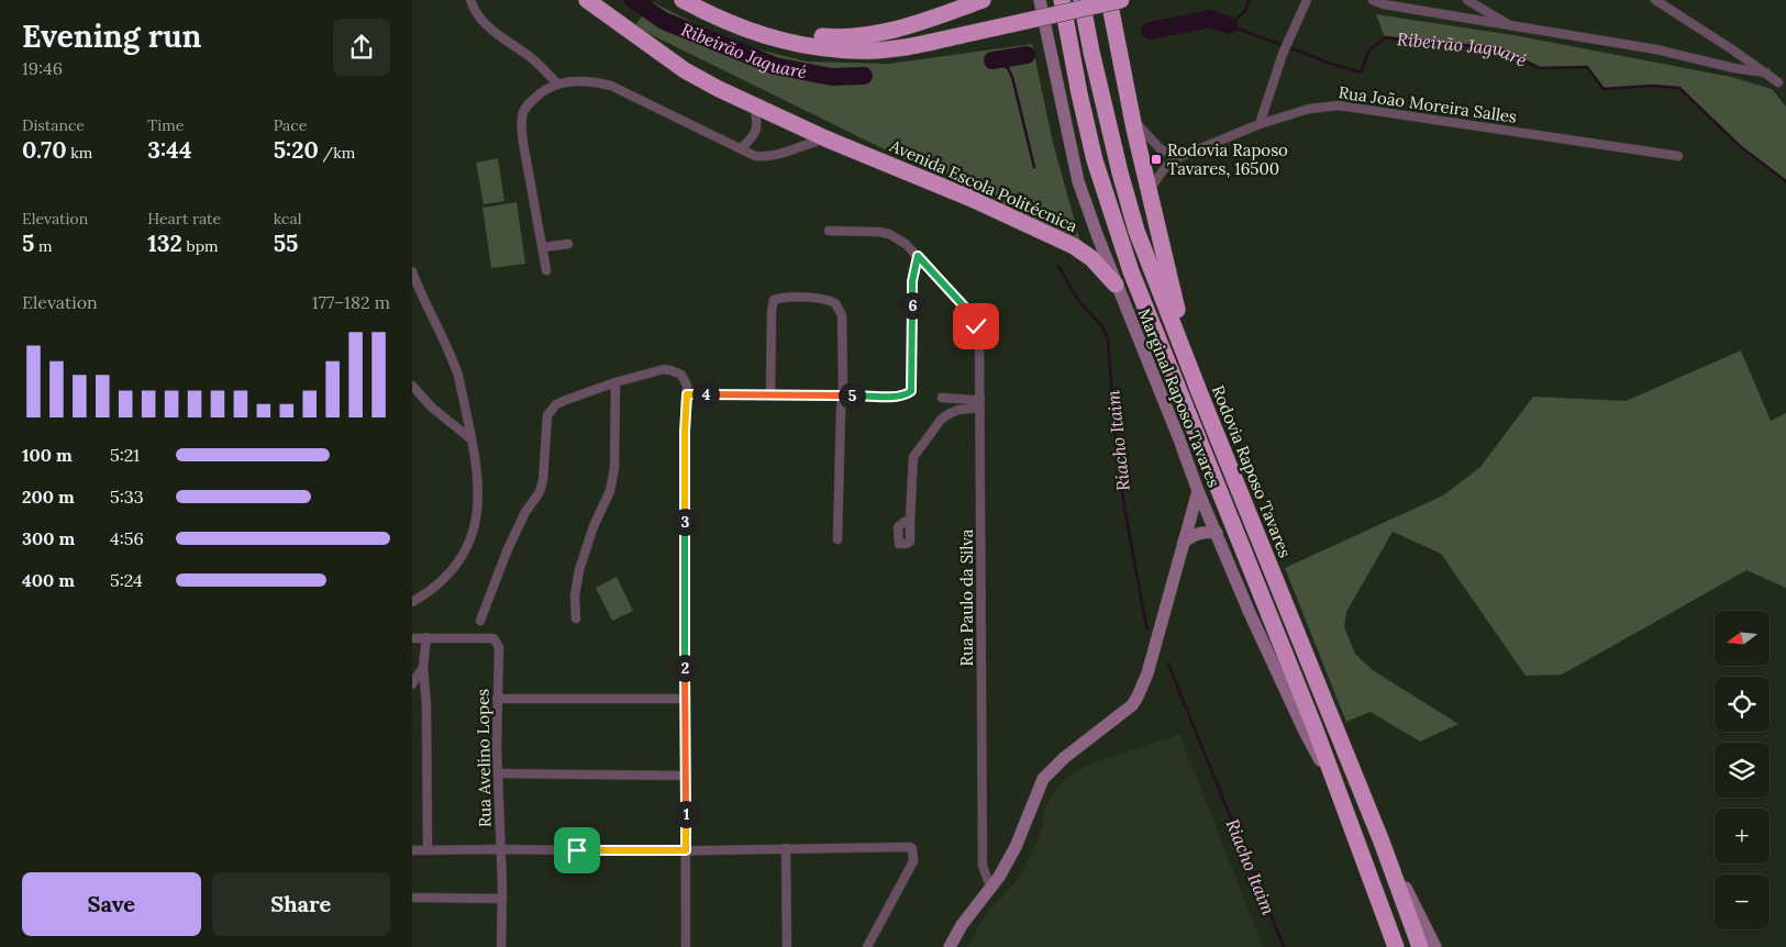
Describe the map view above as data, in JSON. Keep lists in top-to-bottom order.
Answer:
{
  "streets": {
    "highway": ["Avenida Escola Politécnica", "Rodovia Raposo Tavares"],
    "main road": ["Marginal Raposo Tavares"],
    "street": ["Rua João Moreira Salles", "Rua Paulo da Silva", "Rua Avelino Lopes"]
  },
  "crossings": [
    ["Avenida Escola Politécnica", "Marginal Raposo Tavares"]
  ],
  "water": ["Ribeirão Jaguaré", "Riacho Itaim"],
  "places": {
    "transit": ["Rodovia Raposo Tavares, 16500"]
  },
  "north": "left",
  "page": {
    "heading": ["Evening run", "19:46"],
    "stats": [
      ["Distance", "0.70 km"],
      ["Time", "3:44"],
      ["Pace", "5:20 /km"],
      ["Elevation", "5 m"],
      ["Heart rate", "132 bpm"],
      ["kcal", "55"]
    ],
    "chart": ["Elevation", "177–182 m"],
    "pins": [
      "6",
      "4",
      "5",
      "3",
      "2",
      "1"
    ],
    "list": [
      {
        "name": "100 m",
        "note": "5:21"
      },
      {
        "name": "200 m",
        "note": "5:33"
      },
      {
        "name": "300 m",
        "note": "4:56"
      },
      {
        "name": "400 m",
        "note": "5:24"
      }
    ],
    "map_buttons": ["+", "−"],
    "buttons": ["Save", "Share"]
  }
}
